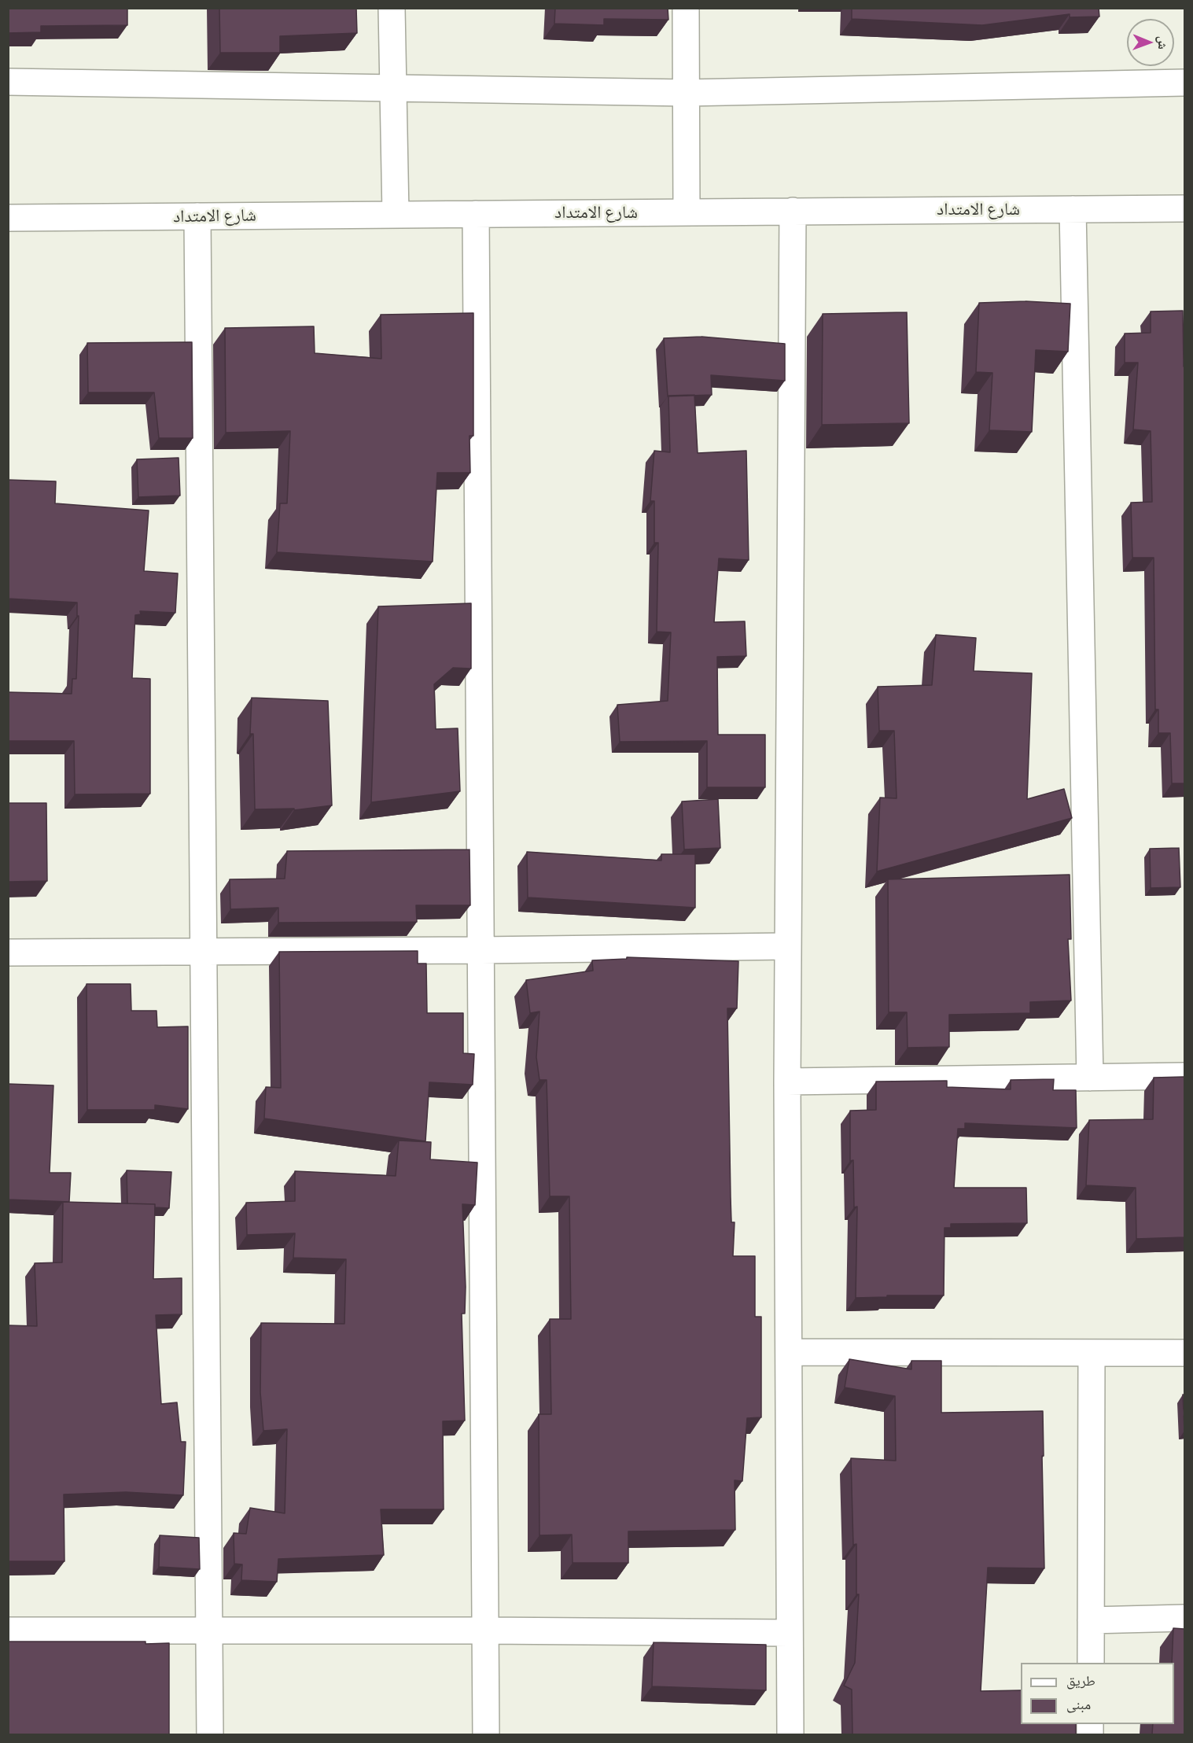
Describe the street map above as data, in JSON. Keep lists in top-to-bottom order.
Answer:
{
  "streets": {
    "street": ["شارع الامتداد"]
  },
  "legend": ["طريق", "مبنى"],
  "north": "right"
}
